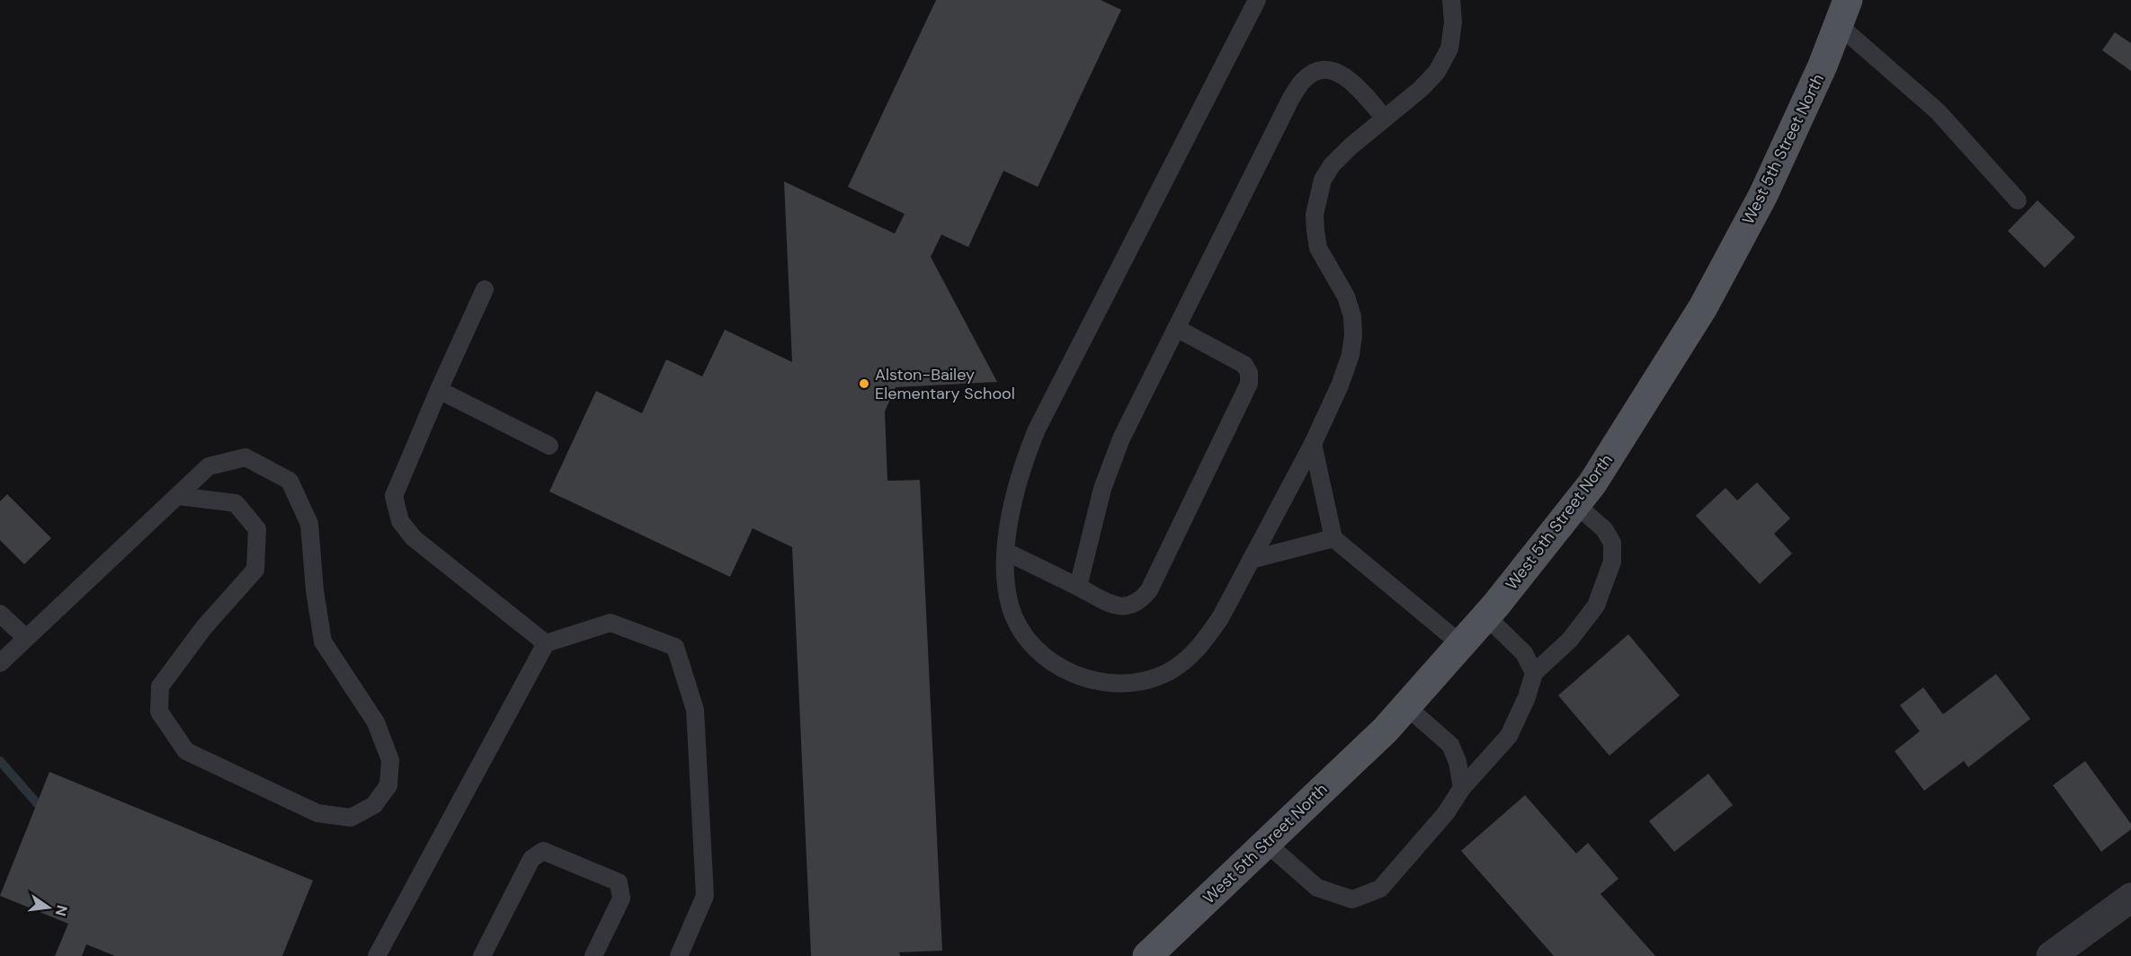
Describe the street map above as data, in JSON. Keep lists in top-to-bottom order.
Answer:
{
  "streets": {
    "main road": ["West 5th Street North"]
  },
  "places": ["Alston-Bailey Elementary School"],
  "north": "right"
}
